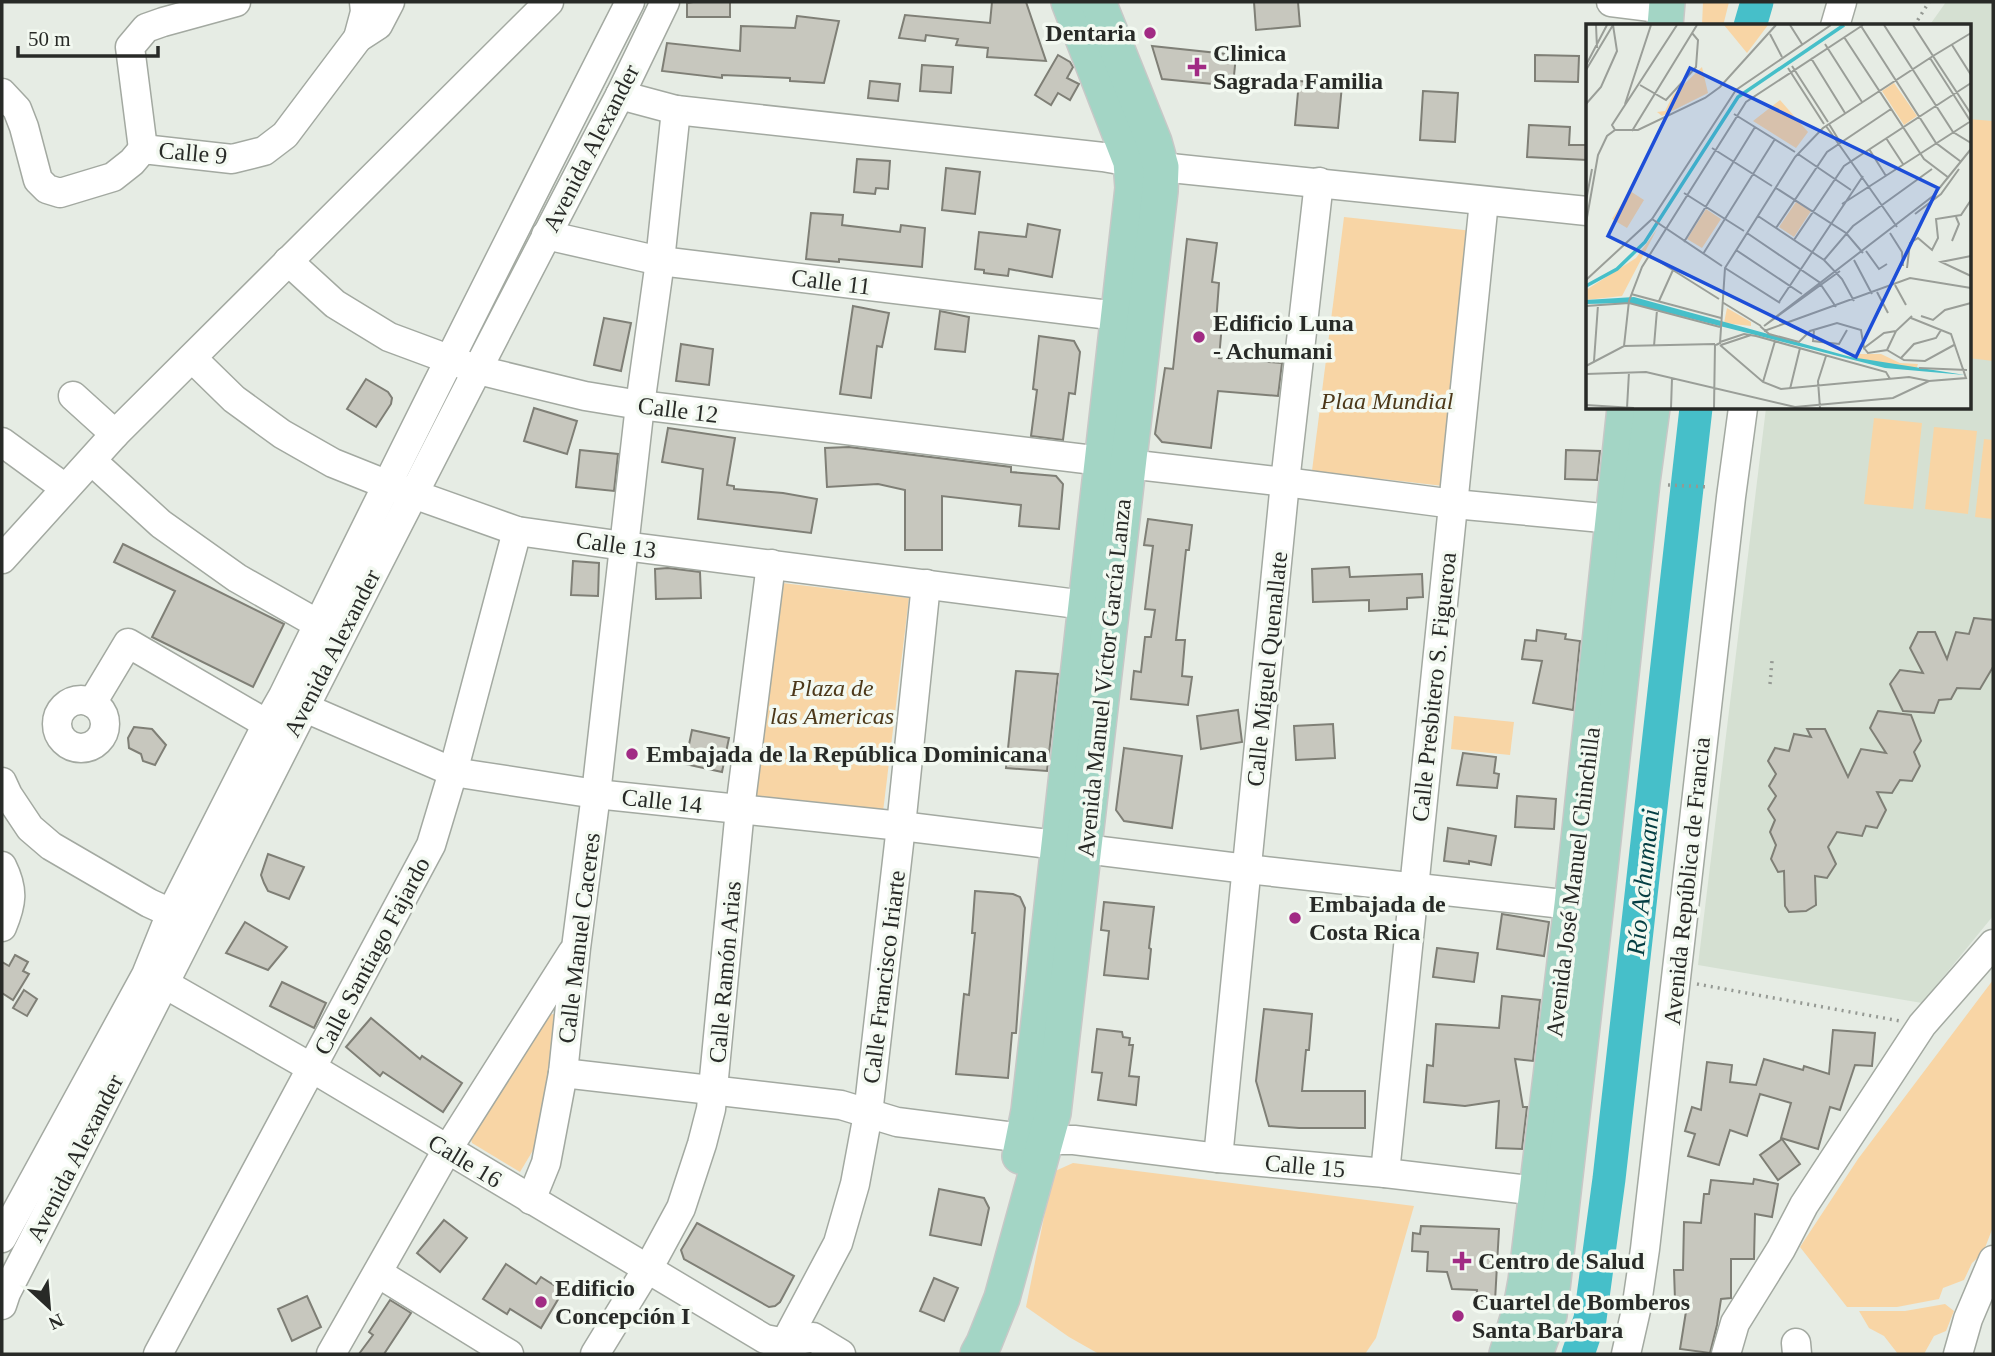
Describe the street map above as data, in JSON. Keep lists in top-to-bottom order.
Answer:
{
  "streets": {
    "main road": ["Avenida Manuel Víctor García Lanza", "Avenida José Manuel Chinchilla"],
    "street": [
      "Avenida Alexander",
      "Calle 9",
      "Calle 11",
      "Calle 12",
      "Calle 13",
      "Calle Miguel Quenallate",
      "Calle Presbitero S. Figueroa",
      "Calle 14",
      "Avenida República de Francia",
      "Calle Manuel Caceres",
      "Calle Santiago Fajardo",
      "Calle Ramón Arias",
      "Calle Francisco Iriarte",
      "Calle 16",
      "Calle 15"
    ]
  },
  "crossings": [
    ["Avenida Alexander", "Calle 11"],
    ["Avenida Alexander", "Calle 12"],
    ["Avenida Alexander", "Calle 13"],
    ["Avenida Alexander", "Calle 14"],
    ["Avenida Alexander", "Calle 16"],
    ["Calle 11", "Avenida Manuel Víctor García Lanza"],
    ["Calle 11", "Calle Manuel Caceres"],
    ["Calle 12", "Calle Miguel Quenallate"],
    ["Calle 12", "Avenida Manuel Víctor García Lanza"],
    ["Calle 12", "Calle Presbitero S. Figueroa"],
    ["Calle 12", "Avenida José Manuel Chinchilla"],
    ["Calle 12", "Calle Manuel Caceres"],
    ["Calle 13", "Avenida Manuel Víctor García Lanza"],
    ["Calle 13", "Calle Manuel Caceres"],
    ["Calle 13", "Calle Santiago Fajardo"],
    ["Calle 13", "Calle Ramón Arias"],
    ["Calle 13", "Calle Francisco Iriarte"],
    ["Calle Miguel Quenallate", "Calle 14"],
    ["Calle Miguel Quenallate", "Calle 15"],
    ["Avenida Manuel Víctor García Lanza", "Calle 14"],
    ["Avenida Manuel Víctor García Lanza", "Calle 15"],
    ["Calle Presbitero S. Figueroa", "Calle 14"],
    ["Calle Presbitero S. Figueroa", "Calle 15"],
    ["Calle 14", "Avenida José Manuel Chinchilla"],
    ["Calle 14", "Calle Manuel Caceres"],
    ["Calle 14", "Calle Santiago Fajardo"],
    ["Calle 14", "Calle Ramón Arias"],
    ["Calle 14", "Calle Francisco Iriarte"],
    ["Avenida José Manuel Chinchilla", "Calle 15"],
    ["Calle Manuel Caceres", "Calle 16"],
    ["Calle Manuel Caceres", "Calle 15"],
    ["Calle Santiago Fajardo", "Calle 16"],
    ["Calle Ramón Arias", "Calle 16"],
    ["Calle Ramón Arias", "Calle 15"],
    ["Calle Francisco Iriarte", "Calle 16"],
    ["Calle Francisco Iriarte", "Calle 15"]
  ],
  "water": ["Río Achumani"],
  "parks": ["Plaa Mundial", "Plaza de las Americas"],
  "places": {
    "other": [
      "Dentaria",
      "Edificio Luna - Achumani",
      "Embajada de la República Dominicana",
      "Embajada de Costa Rica",
      "Edificio Concepción I",
      "Cuartel de Bomberos Santa Barbara"
    ],
    "health": ["Clinica Sagrada Familia", "Centro de Salud"]
  },
  "scale_bar": "50 m",
  "north": "bottom right"
}
